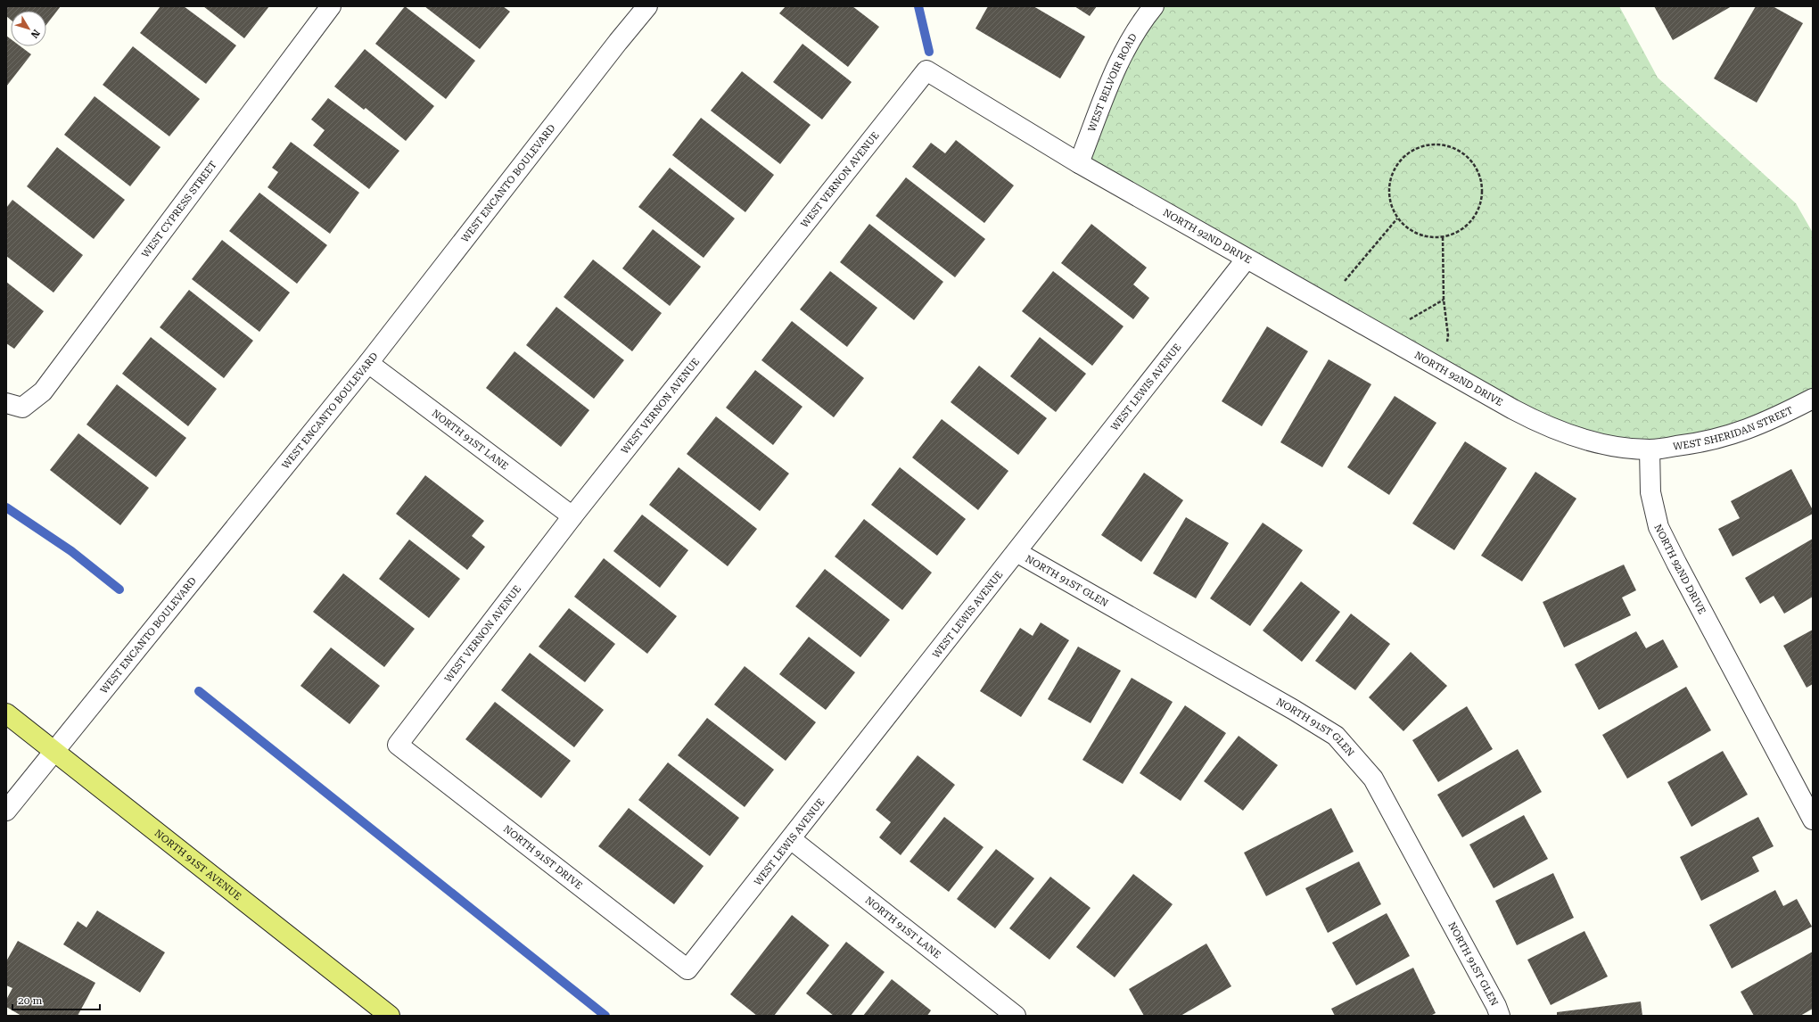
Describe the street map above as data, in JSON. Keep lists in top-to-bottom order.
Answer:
{
  "streets": {
    "main road": ["NORTH 91ST AVENUE"],
    "street": [
      "WEST BELVOIR ROAD",
      "WEST VERNON AVENUE",
      "WEST ENCANTO BOULEVARD",
      "WEST CYPRESS STREET",
      "NORTH 92ND DRIVE",
      "WEST LEWIS AVENUE",
      "WEST SHERIDAN STREET",
      "NORTH 91ST LANE",
      "NORTH 91ST GLEN",
      "NORTH 91ST DRIVE"
    ]
  },
  "crossings": [
    ["WEST BELVOIR ROAD", "NORTH 92ND DRIVE"],
    ["WEST VERNON AVENUE", "NORTH 92ND DRIVE"],
    ["WEST VERNON AVENUE", "NORTH 91ST LANE"],
    ["WEST VERNON AVENUE", "NORTH 91ST DRIVE"],
    ["WEST ENCANTO BOULEVARD", "NORTH 91ST LANE"],
    ["WEST ENCANTO BOULEVARD", "NORTH 91ST AVENUE"],
    ["NORTH 92ND DRIVE", "WEST LEWIS AVENUE"],
    ["NORTH 92ND DRIVE", "WEST SHERIDAN STREET"],
    ["WEST LEWIS AVENUE", "NORTH 91ST LANE"],
    ["WEST LEWIS AVENUE", "NORTH 91ST GLEN"],
    ["WEST LEWIS AVENUE", "NORTH 91ST DRIVE"]
  ],
  "scale_bar": "20 m",
  "north": "bottom right"
}
